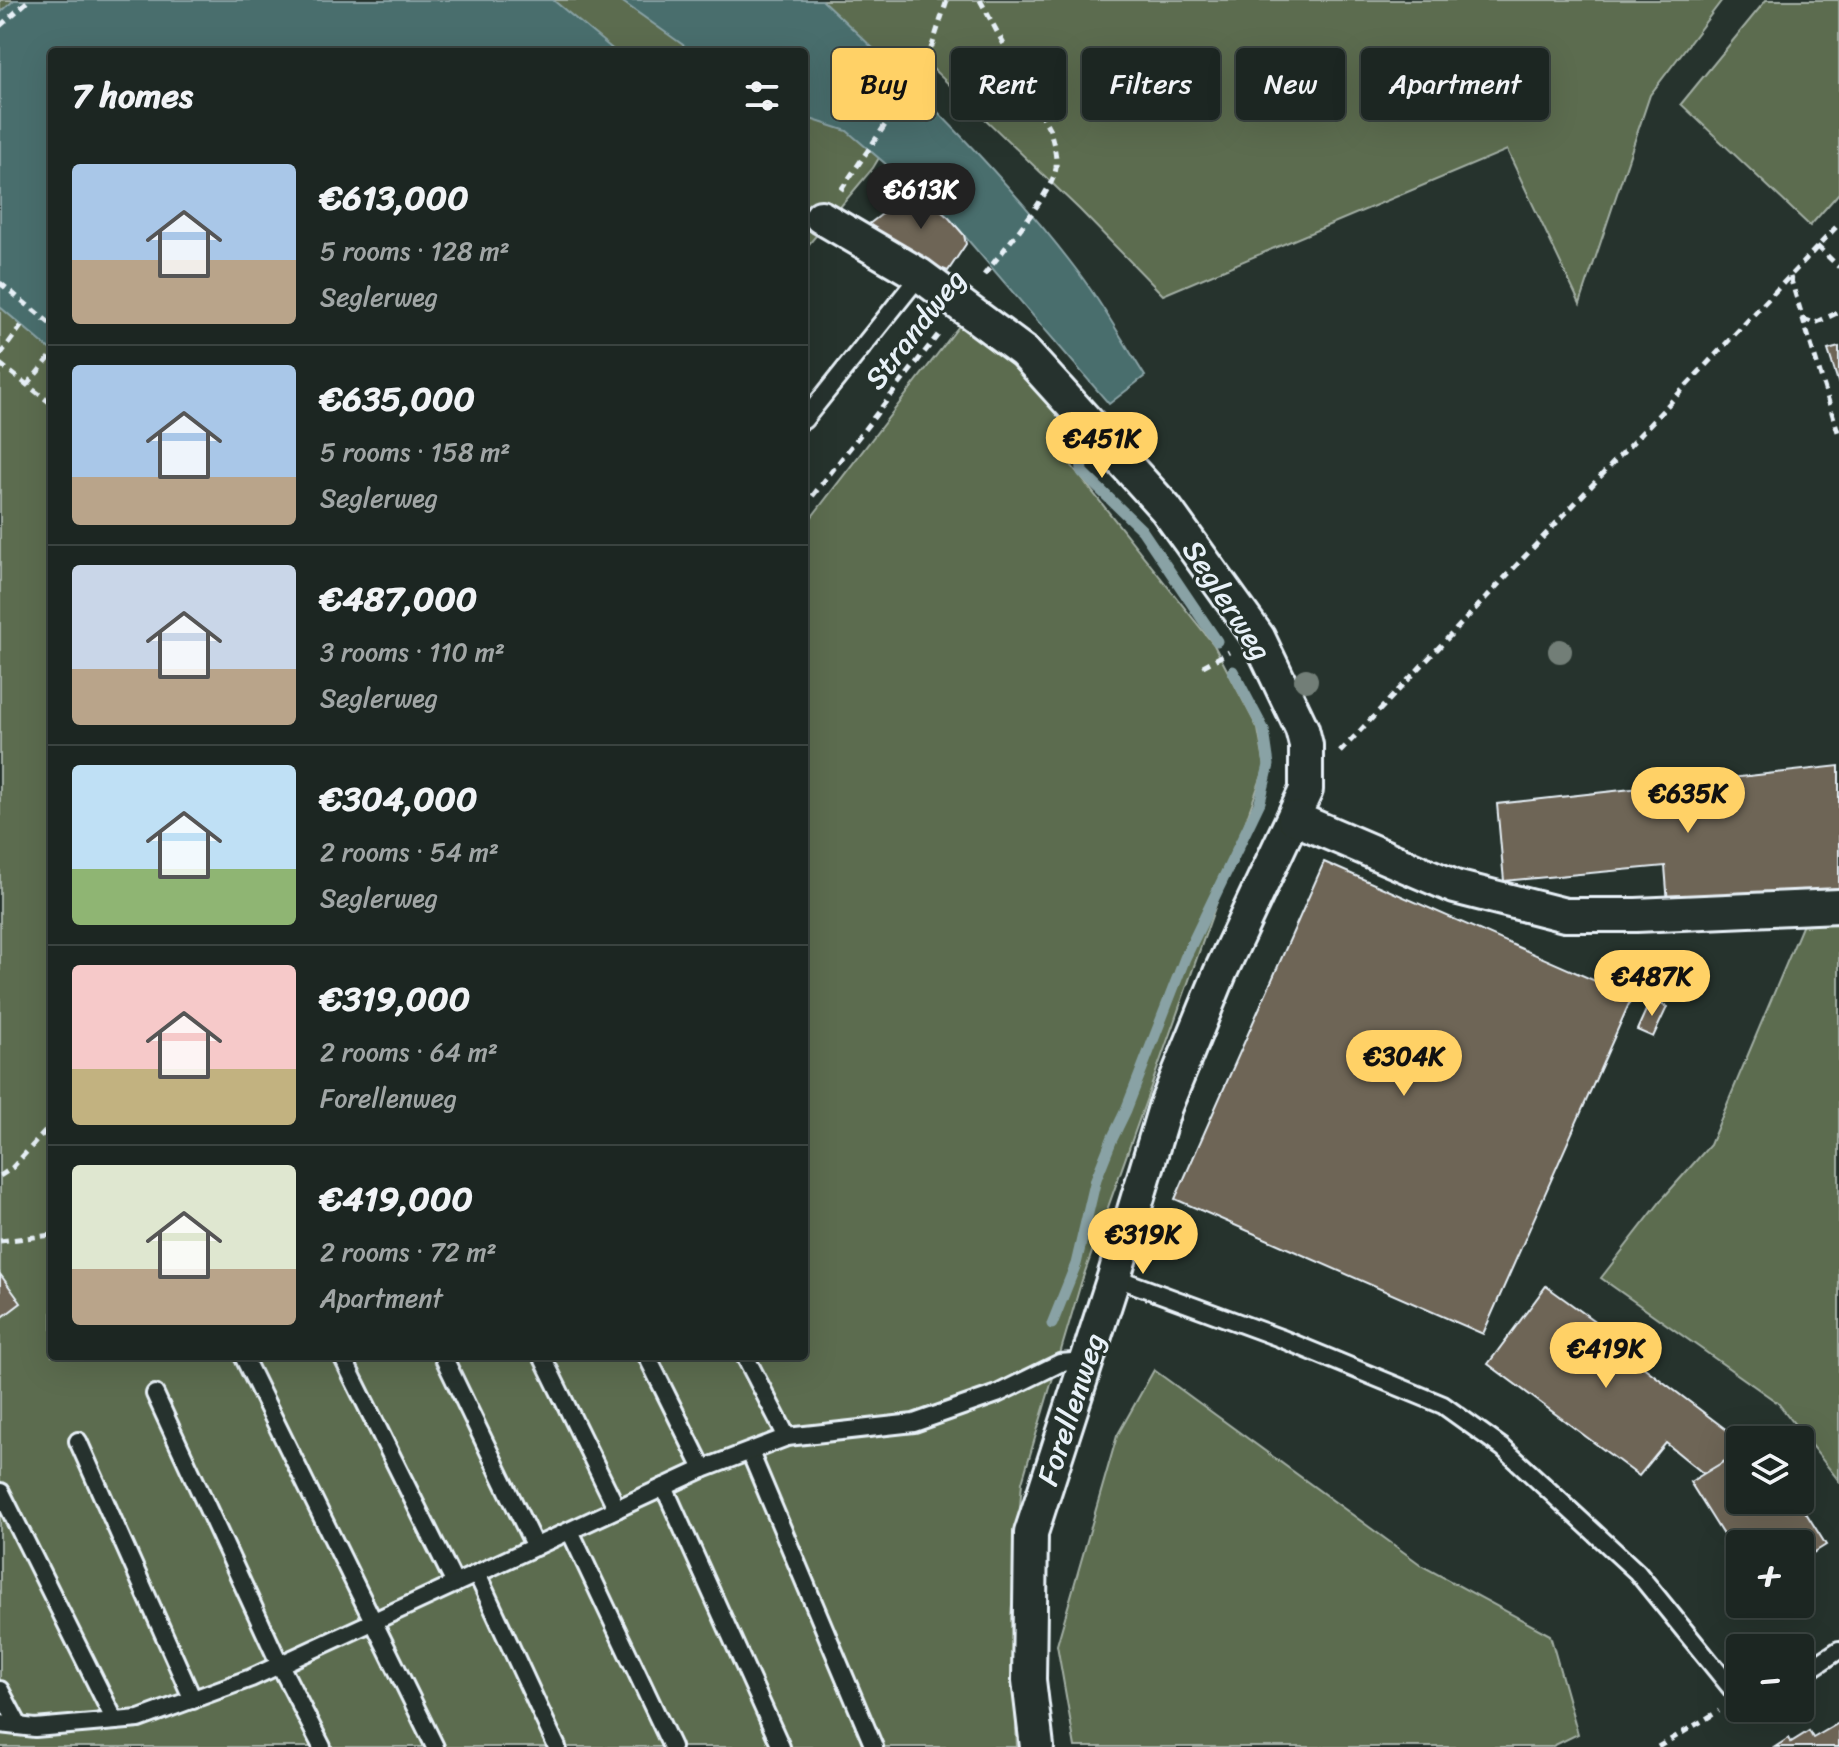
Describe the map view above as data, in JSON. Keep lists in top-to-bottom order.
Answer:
{
  "streets": {
    "street": ["Seglerweg", "Forellenweg"],
    "path": ["Strandweg"]
  },
  "crossings": [
    ["Strandweg", "Seglerweg"],
    ["Seglerweg", "Forellenweg"]
  ],
  "page": {
    "chip": [
      "Buy",
      "Rent",
      "Filters",
      "New",
      "Apartment"
    ],
    "heading": "7 homes",
    "list": [
      {
        "name": "€613,000",
        "note": "5 rooms · 128 m² · Seglerweg"
      },
      {
        "name": "€635,000",
        "note": "5 rooms · 158 m² · Seglerweg"
      },
      {
        "name": "€487,000",
        "note": "3 rooms · 110 m² · Seglerweg"
      },
      {
        "name": "€304,000",
        "note": "2 rooms · 54 m² · Seglerweg"
      },
      {
        "name": "€319,000",
        "note": "2 rooms · 64 m² · Forellenweg"
      },
      {
        "name": "€419,000",
        "note": "2 rooms · 72 m² · Apartment"
      }
    ],
    "price": [
      "€613K",
      "€451K",
      "€635K",
      "€487K",
      "€304K",
      "€319K",
      "€419K"
    ],
    "map_buttons": ["+", "−"]
  }
}
